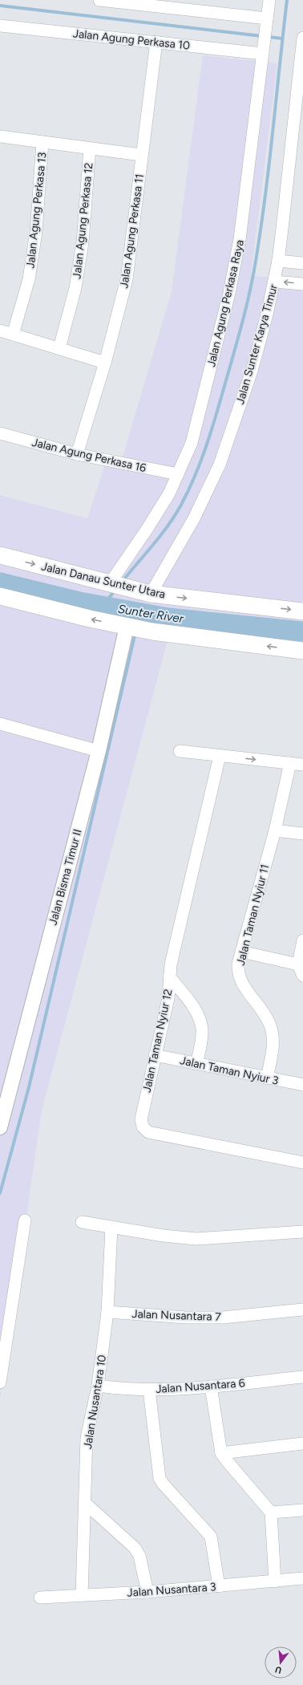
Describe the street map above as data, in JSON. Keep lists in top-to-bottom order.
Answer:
{
  "streets": {
    "main road": ["Jalan Danau Sunter Utara"],
    "street": [
      "Jalan Agung Perkasa 10",
      "Jalan Agung Perkasa 13",
      "Jalan Agung Perkasa 12",
      "Jalan Agung Perkasa 11",
      "Jalan Agung Perkasa Raya",
      "Jalan Sunter Karya Timur",
      "Jalan Agung Perkasa 16",
      "Jalan Bisma Timur II",
      "Jalan Taman Nyiur 11",
      "Jalan Taman Nyiur 12",
      "Jalan Taman Nyiur 3",
      "Jalan Nusantara 7",
      "Jalan Nusantara 6",
      "Jalan Nusantara 10",
      "Jalan Nusantara 3"
    ]
  },
  "crossings": [
    ["Jalan Agung Perkasa 10", "Jalan Agung Perkasa 11"],
    ["Jalan Agung Perkasa 10", "Jalan Agung Perkasa Raya"],
    ["Jalan Agung Perkasa 13", "Jalan Agung Perkasa 12"],
    ["Jalan Agung Perkasa 12", "Jalan Agung Perkasa 11"],
    ["Jalan Agung Perkasa 11", "Jalan Agung Perkasa 16"],
    ["Jalan Agung Perkasa Raya", "Jalan Agung Perkasa 16"],
    ["Jalan Agung Perkasa Raya", "Jalan Danau Sunter Utara"],
    ["Jalan Sunter Karya Timur", "Jalan Danau Sunter Utara"],
    ["Jalan Taman Nyiur 11", "Jalan Taman Nyiur 3"],
    ["Jalan Taman Nyiur 12", "Jalan Taman Nyiur 3"],
    ["Jalan Nusantara 7", "Jalan Nusantara 10"],
    ["Jalan Nusantara 6", "Jalan Nusantara 10"],
    ["Jalan Nusantara 10", "Jalan Nusantara 3"]
  ],
  "water": ["Sunter River"],
  "north": "bottom"
}
